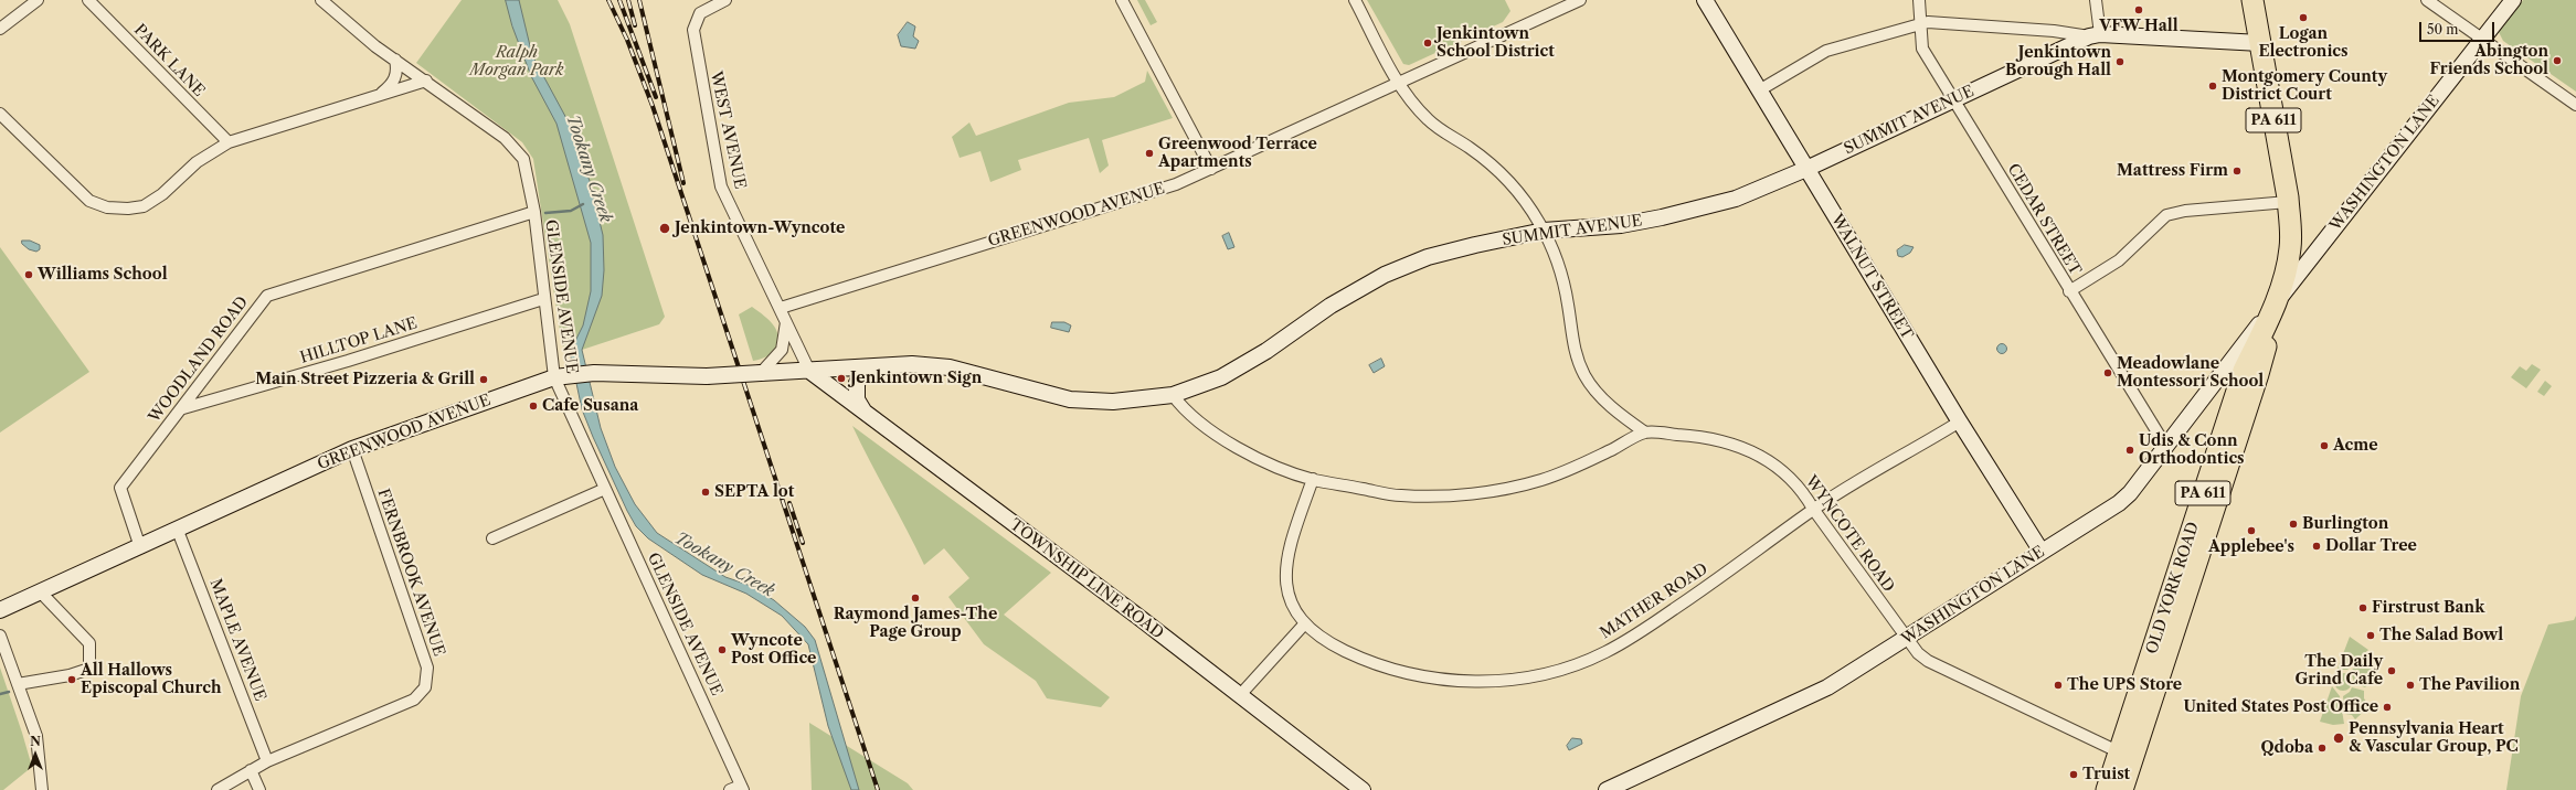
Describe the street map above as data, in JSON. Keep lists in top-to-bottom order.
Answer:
{
  "streets": {
    "highway": ["PA 611", "OLD YORK ROAD"],
    "street": [
      "PARK LANE",
      "SUMMIT AVENUE",
      "WEST AVENUE",
      "WASHINGTON LANE",
      "GREENWOOD AVENUE",
      "CEDAR STREET",
      "WALNUT STREET",
      "GLENSIDE AVENUE",
      "HILLTOP LANE",
      "WOODLAND ROAD",
      "WYNCOTE ROAD",
      "FERNBROOK AVENUE",
      "TOWNSHIP LINE ROAD",
      "MATHER ROAD",
      "MAPLE AVENUE"
    ]
  },
  "crossings": [
    ["SUMMIT AVENUE", "WEST AVENUE"],
    ["SUMMIT AVENUE", "GREENWOOD AVENUE"],
    ["SUMMIT AVENUE", "CEDAR STREET"],
    ["SUMMIT AVENUE", "WALNUT STREET"],
    ["SUMMIT AVENUE", "TOWNSHIP LINE ROAD"],
    ["SUMMIT AVENUE", "OLD YORK ROAD"],
    ["WEST AVENUE", "GREENWOOD AVENUE"],
    ["WEST AVENUE", "TOWNSHIP LINE ROAD"],
    ["WASHINGTON LANE", "CEDAR STREET"],
    ["WASHINGTON LANE", "WALNUT STREET"],
    ["WASHINGTON LANE", "WYNCOTE ROAD"],
    ["WASHINGTON LANE", "OLD YORK ROAD"],
    ["GREENWOOD AVENUE", "GLENSIDE AVENUE"],
    ["GREENWOOD AVENUE", "WOODLAND ROAD"],
    ["GREENWOOD AVENUE", "FERNBROOK AVENUE"],
    ["GREENWOOD AVENUE", "TOWNSHIP LINE ROAD"],
    ["GREENWOOD AVENUE", "MAPLE AVENUE"],
    ["WALNUT STREET", "MATHER ROAD"],
    ["GLENSIDE AVENUE", "HILLTOP LANE"],
    ["GLENSIDE AVENUE", "WOODLAND ROAD"],
    ["HILLTOP LANE", "WOODLAND ROAD"],
    ["WYNCOTE ROAD", "OLD YORK ROAD"],
    ["WYNCOTE ROAD", "MATHER ROAD"],
    ["FERNBROOK AVENUE", "MAPLE AVENUE"]
  ],
  "water": ["Tookany Creek"],
  "parks": ["Ralph Morgan Park"],
  "places": [
    "VFW Hall",
    "Logan Electronics",
    "Jenkintown School District",
    "Abington Friends School",
    "Jenkintown Borough Hall",
    "Montgomery County District Court",
    "Greenwood Terrace Apartments",
    "Mattress Firm",
    "Jenkintown-Wyncote",
    "Williams School",
    "Meadowlane Montessori School",
    "Jenkintown Sign",
    "Main Street Pizzeria & Grill",
    "Cafe Susana",
    "Acme",
    "Udis & Conn Orthodontics",
    "SEPTA lot",
    "Burlington",
    "Applebee's",
    "Dollar Tree",
    "Raymond James-The Page Group",
    "Firstrust Bank",
    "The Salad Bowl",
    "Wyncote Post Office",
    "The Daily Grind Cafe",
    "All Hallows Episcopal Church",
    "The UPS Store",
    "The Pavilion",
    "United States Post Office",
    "Pennsylvania Heart & Vascular Group, PC",
    "Qdoba",
    "Truist"
  ],
  "scale_bar": "50 m",
  "north": "top"
}
